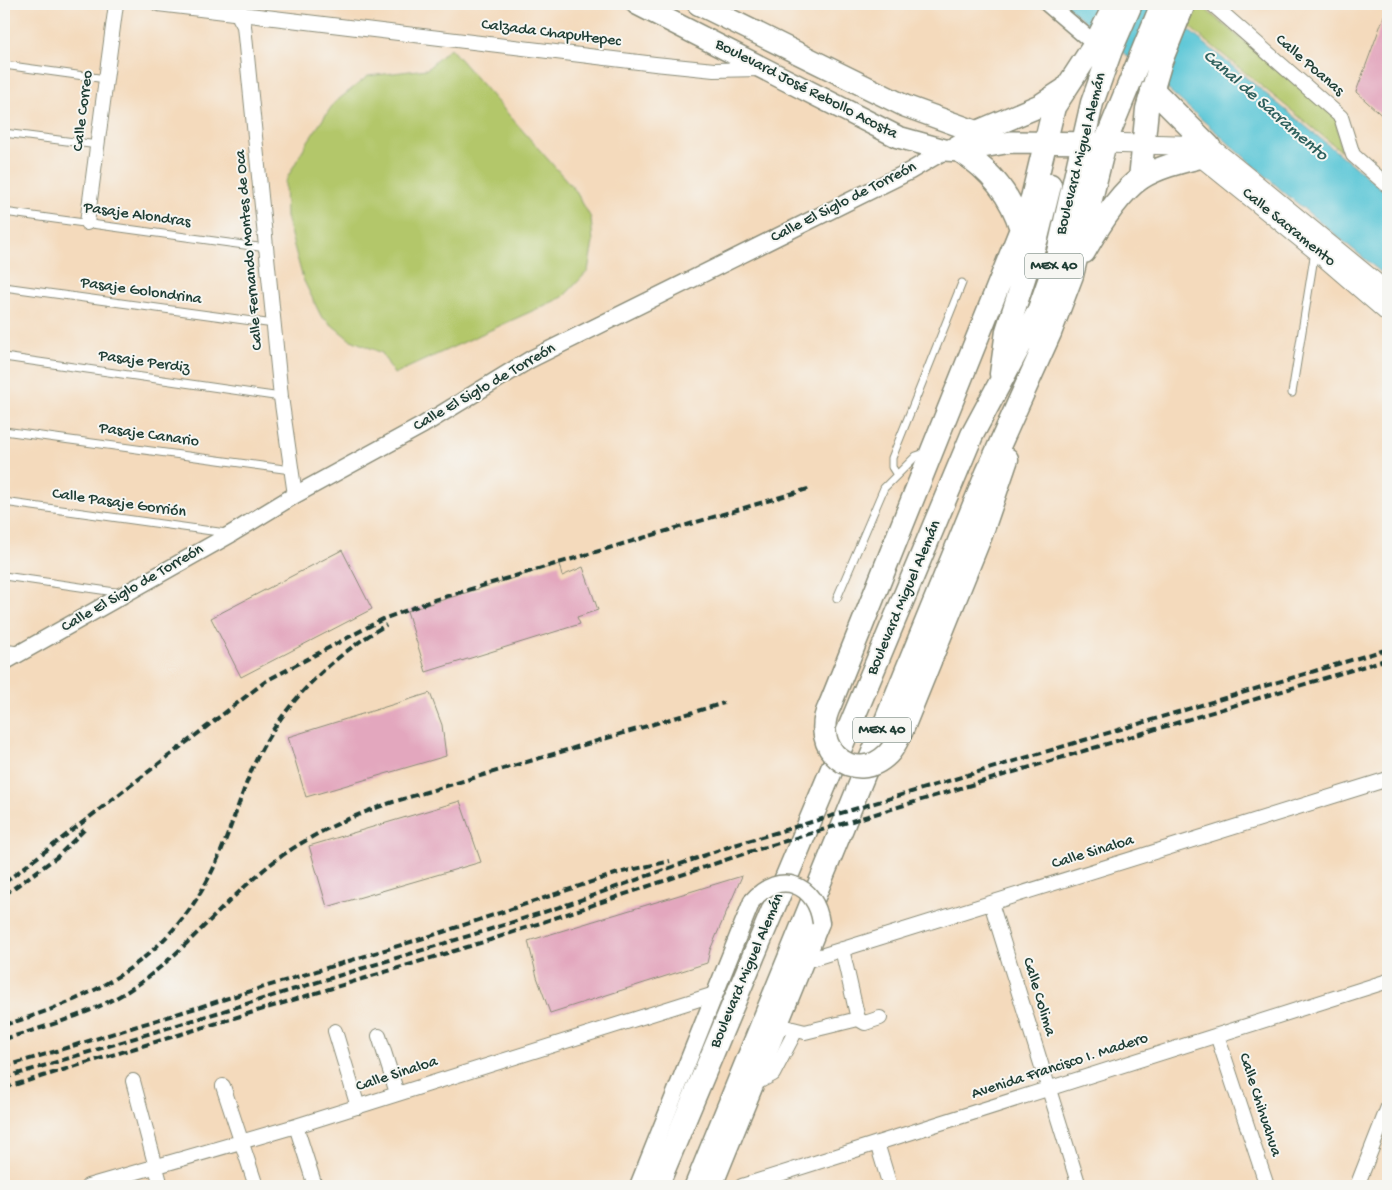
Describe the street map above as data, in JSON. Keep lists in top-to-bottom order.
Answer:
{
  "streets": {
    "highway": ["Boulevard Miguel Alemán", "MEX 40"],
    "main road": ["Boulevard José Rebollo Acosta", "Calle Sacramento"],
    "street": [
      "Calzada Chapultepec",
      "Calle Poanas",
      "Calle Correo",
      "Calle El Siglo de Torreón",
      "Calle Fernando Montes de Oca",
      "Calle Sinaloa",
      "Calle Colima",
      "Avenida Francisco I. Madero",
      "Calle Chihuahua"
    ],
    "lane": [
      "Pasaje Alondras",
      "Pasaje Golondrina",
      "Pasaje Perdiz",
      "Pasaje Canario",
      "Calle Pasaje Gorrión"
    ]
  },
  "crossings": [
    ["Calzada Chapultepec", "Boulevard José Rebollo Acosta"],
    ["Calzada Chapultepec", "Calle Fernando Montes de Oca"],
    ["Boulevard José Rebollo Acosta", "Boulevard Miguel Alemán"],
    ["Boulevard José Rebollo Acosta", "Calle El Siglo de Torreón"],
    ["Calle Correo", "Pasaje Alondras"],
    ["Calle El Siglo de Torreón", "Calle Fernando Montes de Oca"],
    ["Calle El Siglo de Torreón", "Calle Pasaje Gorrión"],
    ["Pasaje Alondras", "Calle Fernando Montes de Oca"],
    ["Calle Fernando Montes de Oca", "Pasaje Golondrina"],
    ["Calle Fernando Montes de Oca", "Pasaje Perdiz"],
    ["Calle Fernando Montes de Oca", "Pasaje Canario"],
    ["Calle Sinaloa", "Calle Colima"],
    ["Calle Colima", "Avenida Francisco I. Madero"],
    ["Avenida Francisco I. Madero", "Calle Chihuahua"]
  ],
  "water": ["Canal de Sacramento"]
}
